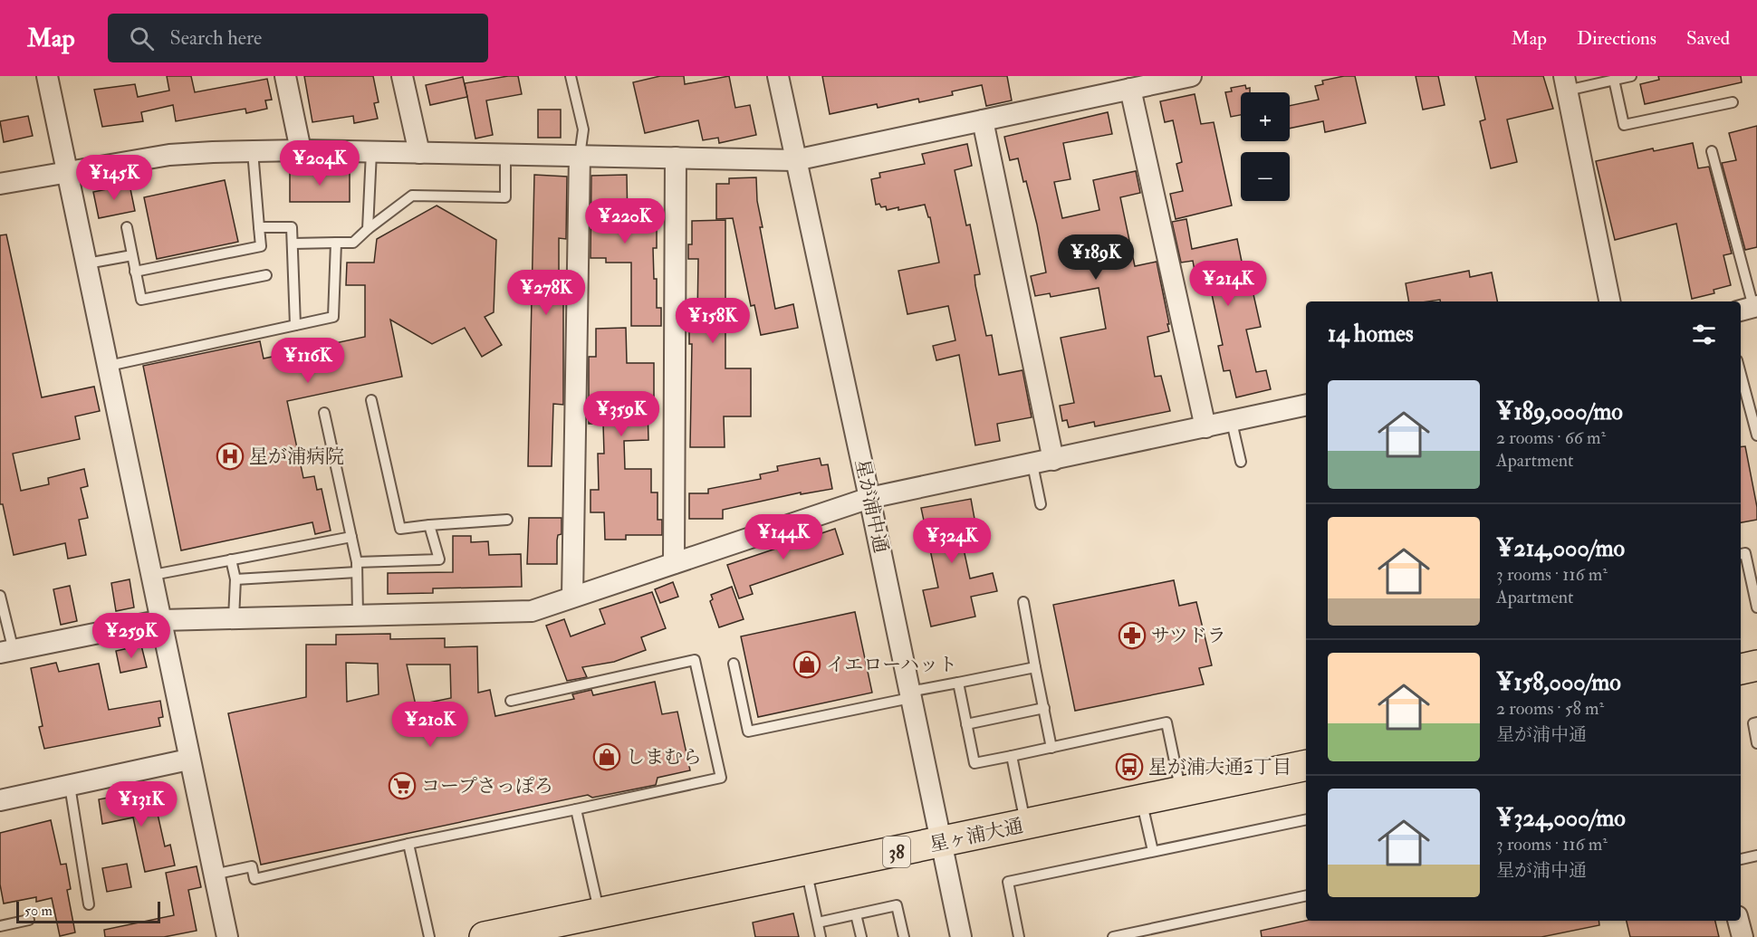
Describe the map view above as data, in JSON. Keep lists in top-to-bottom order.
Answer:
{
  "streets": {
    "highway": ["星ヶ浦大通", "38"],
    "street": ["星が浦中通"]
  },
  "crossings": [
    ["星が浦中通", "星ヶ浦大通"]
  ],
  "places": {
    "hospital": ["星が浦病院"],
    "pharmacy": ["サツドラ"],
    "shop": ["イエローハット", "しまむら"],
    "bus stop": ["星が浦大通2丁目"],
    "supermarket": ["コープさっぽろ"]
  },
  "scale_bar": "50 m",
  "page": {
    "header": "Map",
    "search": "Search here",
    "nav": ["Map", "Directions", "Saved"],
    "map_buttons": ["+", "−"],
    "price": [
      "¥204K",
      "¥145K",
      "¥220K",
      "¥189K",
      "¥214K",
      "¥278K",
      "¥158K",
      "¥116K",
      "¥359K",
      "¥144K",
      "¥324K",
      "¥259K",
      "¥210K",
      "¥131K"
    ],
    "heading": "14 homes",
    "list": [
      {
        "name": "¥189,000/mo",
        "note": "2 rooms · 66 m² · Apartment"
      },
      {
        "name": "¥214,000/mo",
        "note": "3 rooms · 116 m² · Apartment"
      },
      {
        "name": "¥158,000/mo",
        "note": "2 rooms · 58 m² · 星が浦中通"
      },
      {
        "name": "¥324,000/mo",
        "note": "3 rooms · 116 m² · 星が浦中通"
      }
    ],
    "scale": "50 m"
  }
}
